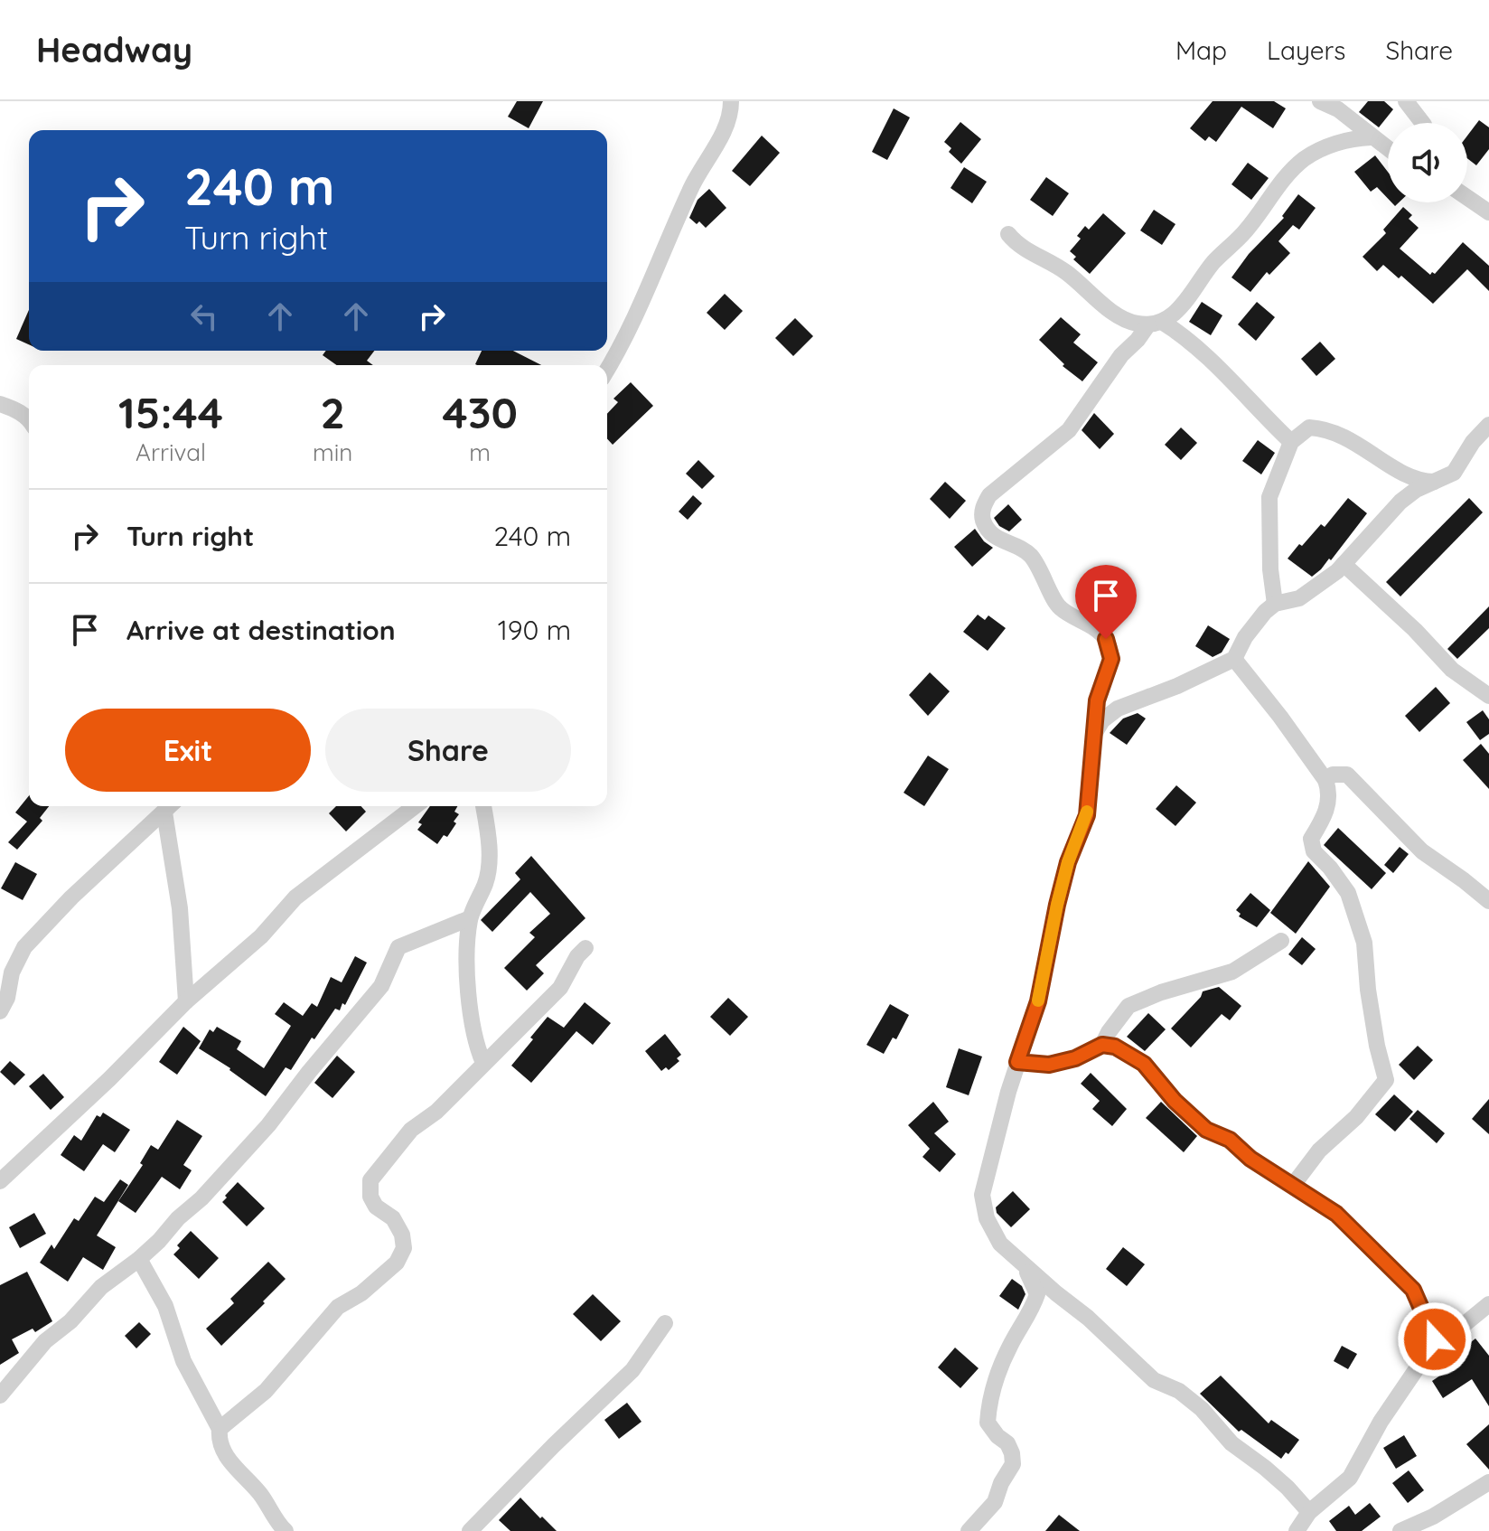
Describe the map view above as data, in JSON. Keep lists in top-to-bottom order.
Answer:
{
  "page": {
    "header": "Headway",
    "nav": ["Map", "Layers", "Share"],
    "turn": ["240 m", "Turn right"],
    "eta": [
      "15:44",
      "Arrival",
      "2",
      "min",
      "430",
      "m"
    ],
    "list": [
      {
        "name": "Turn right",
        "value": "240 m"
      },
      {
        "name": "Arrive at destination",
        "value": "190 m"
      }
    ],
    "buttons": ["Exit", "Share"]
  }
}
